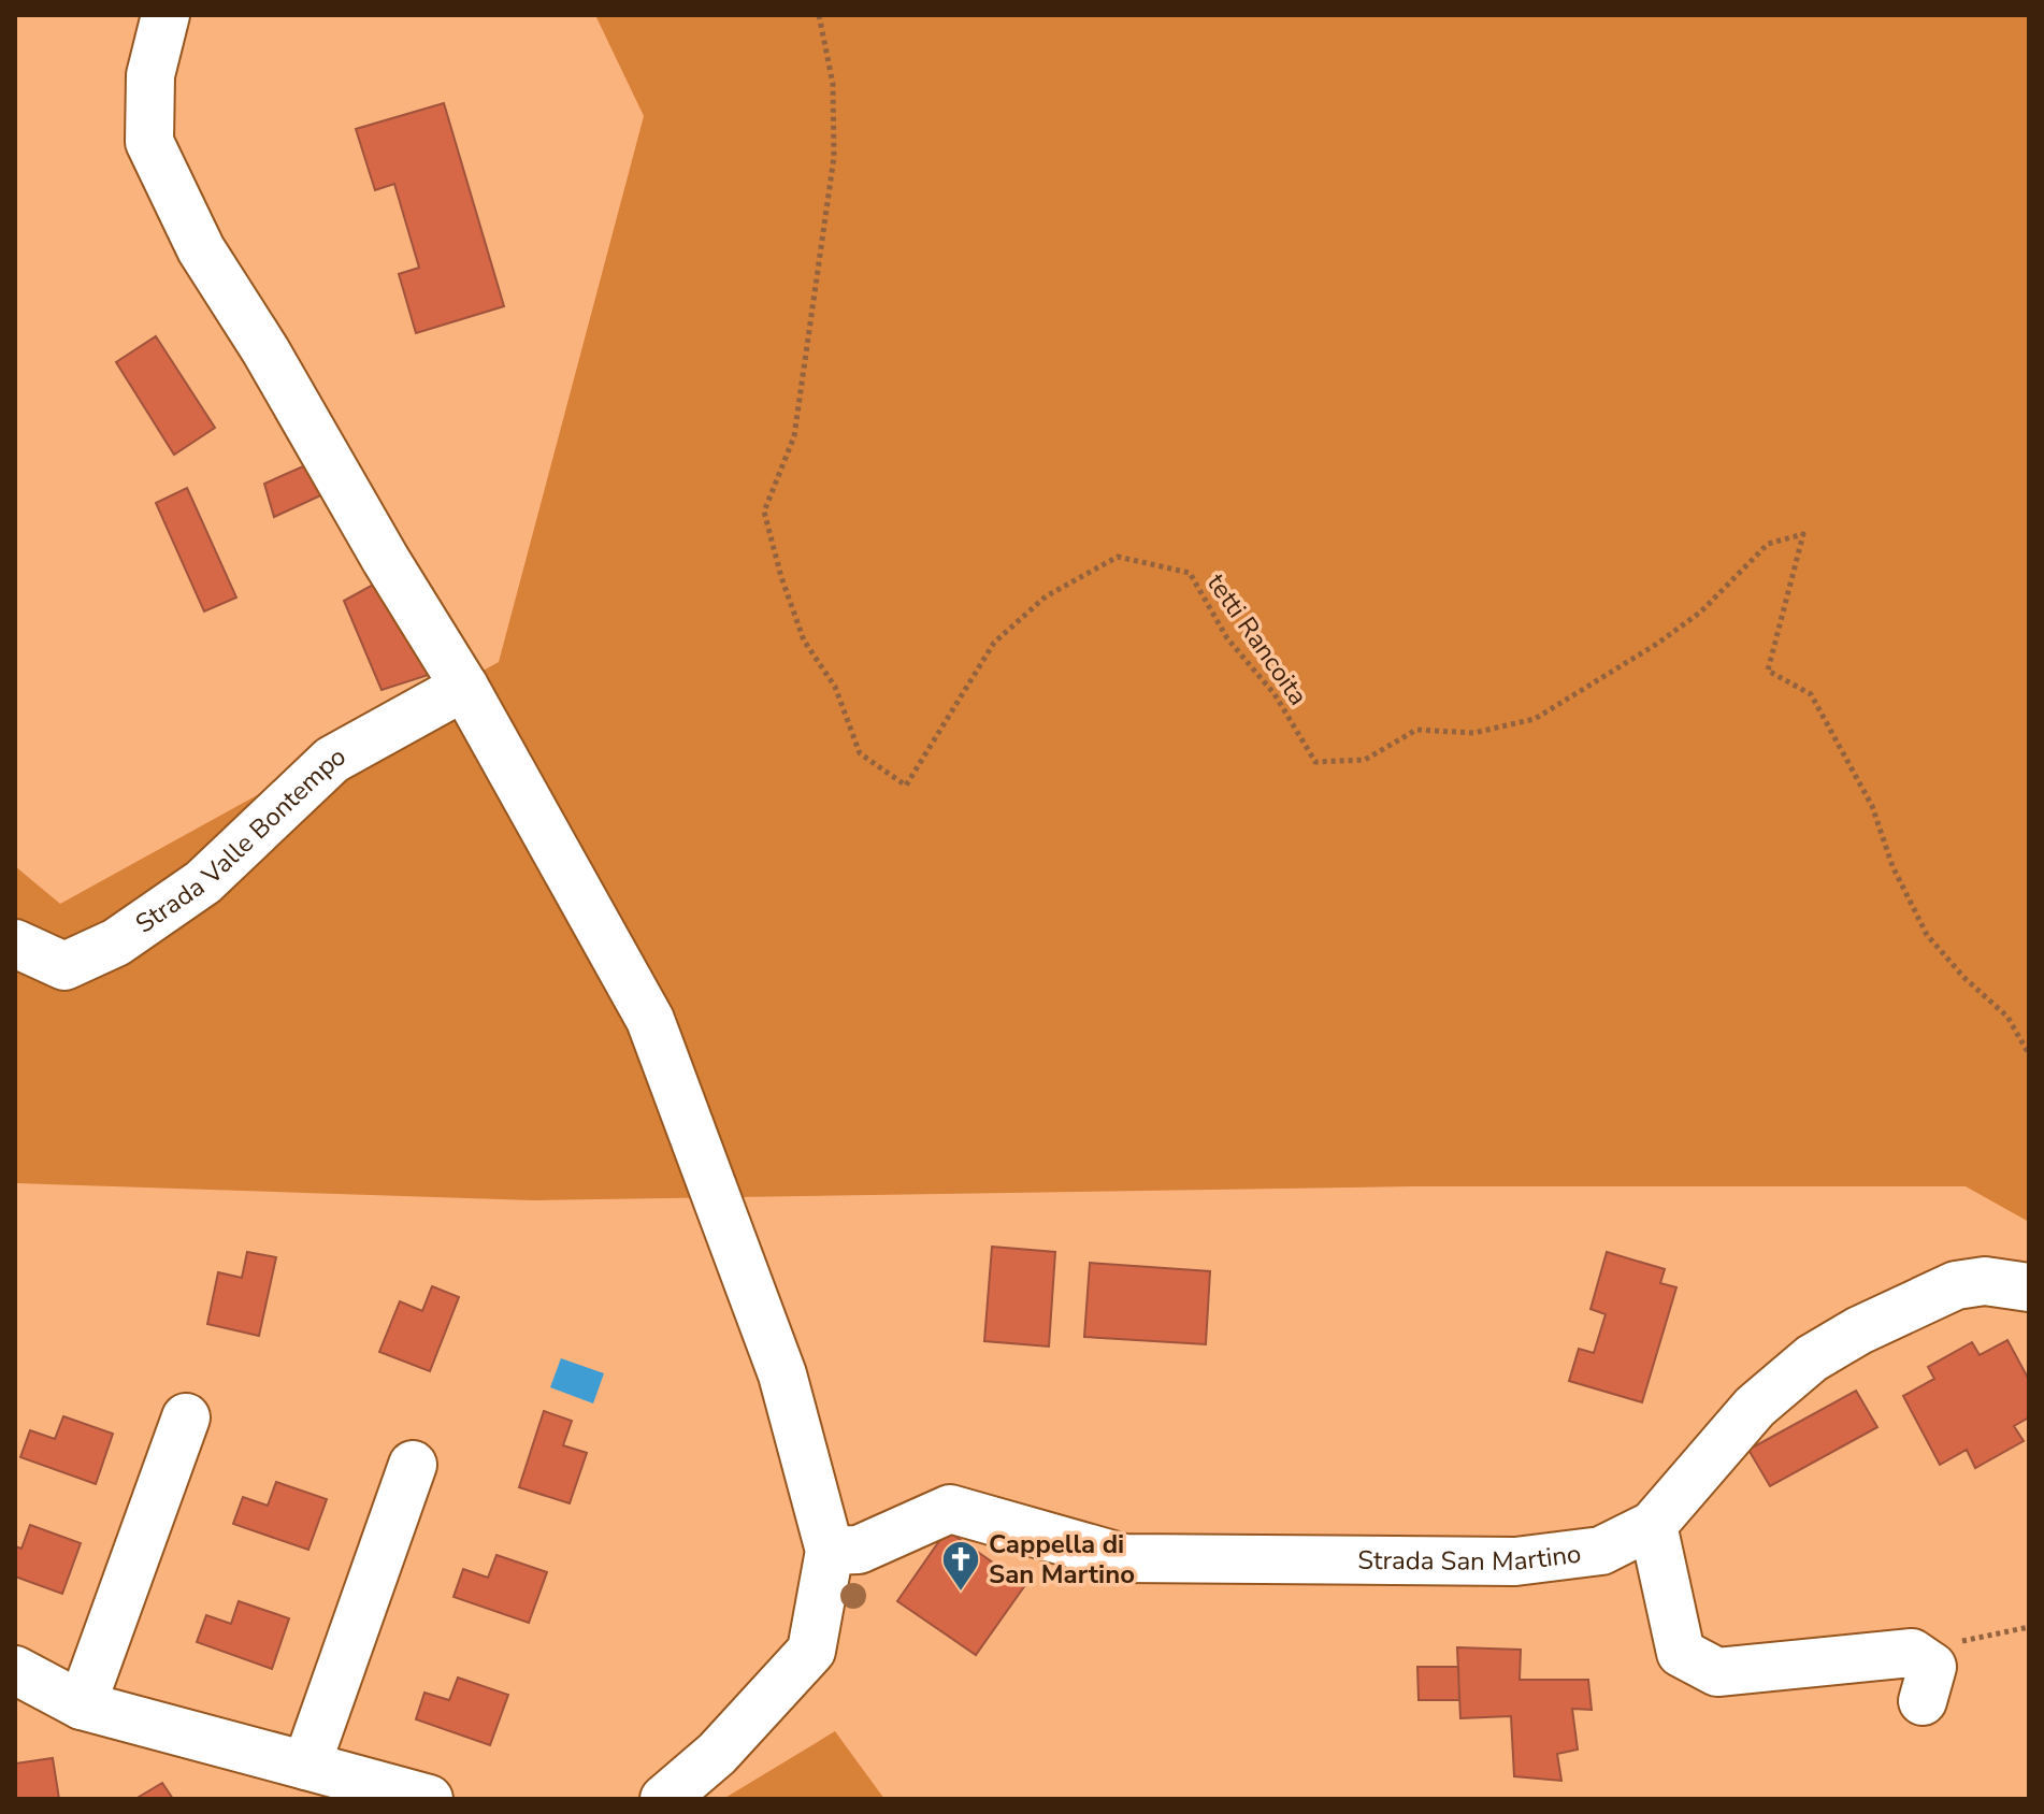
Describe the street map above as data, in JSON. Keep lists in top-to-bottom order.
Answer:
{
  "streets": {
    "street": ["Strada Valle Bontempo", "Strada San Martino"],
    "path": ["tetti Rancoita"]
  },
  "places": {
    "church": ["Cappella di San Martino"]
  }
}
